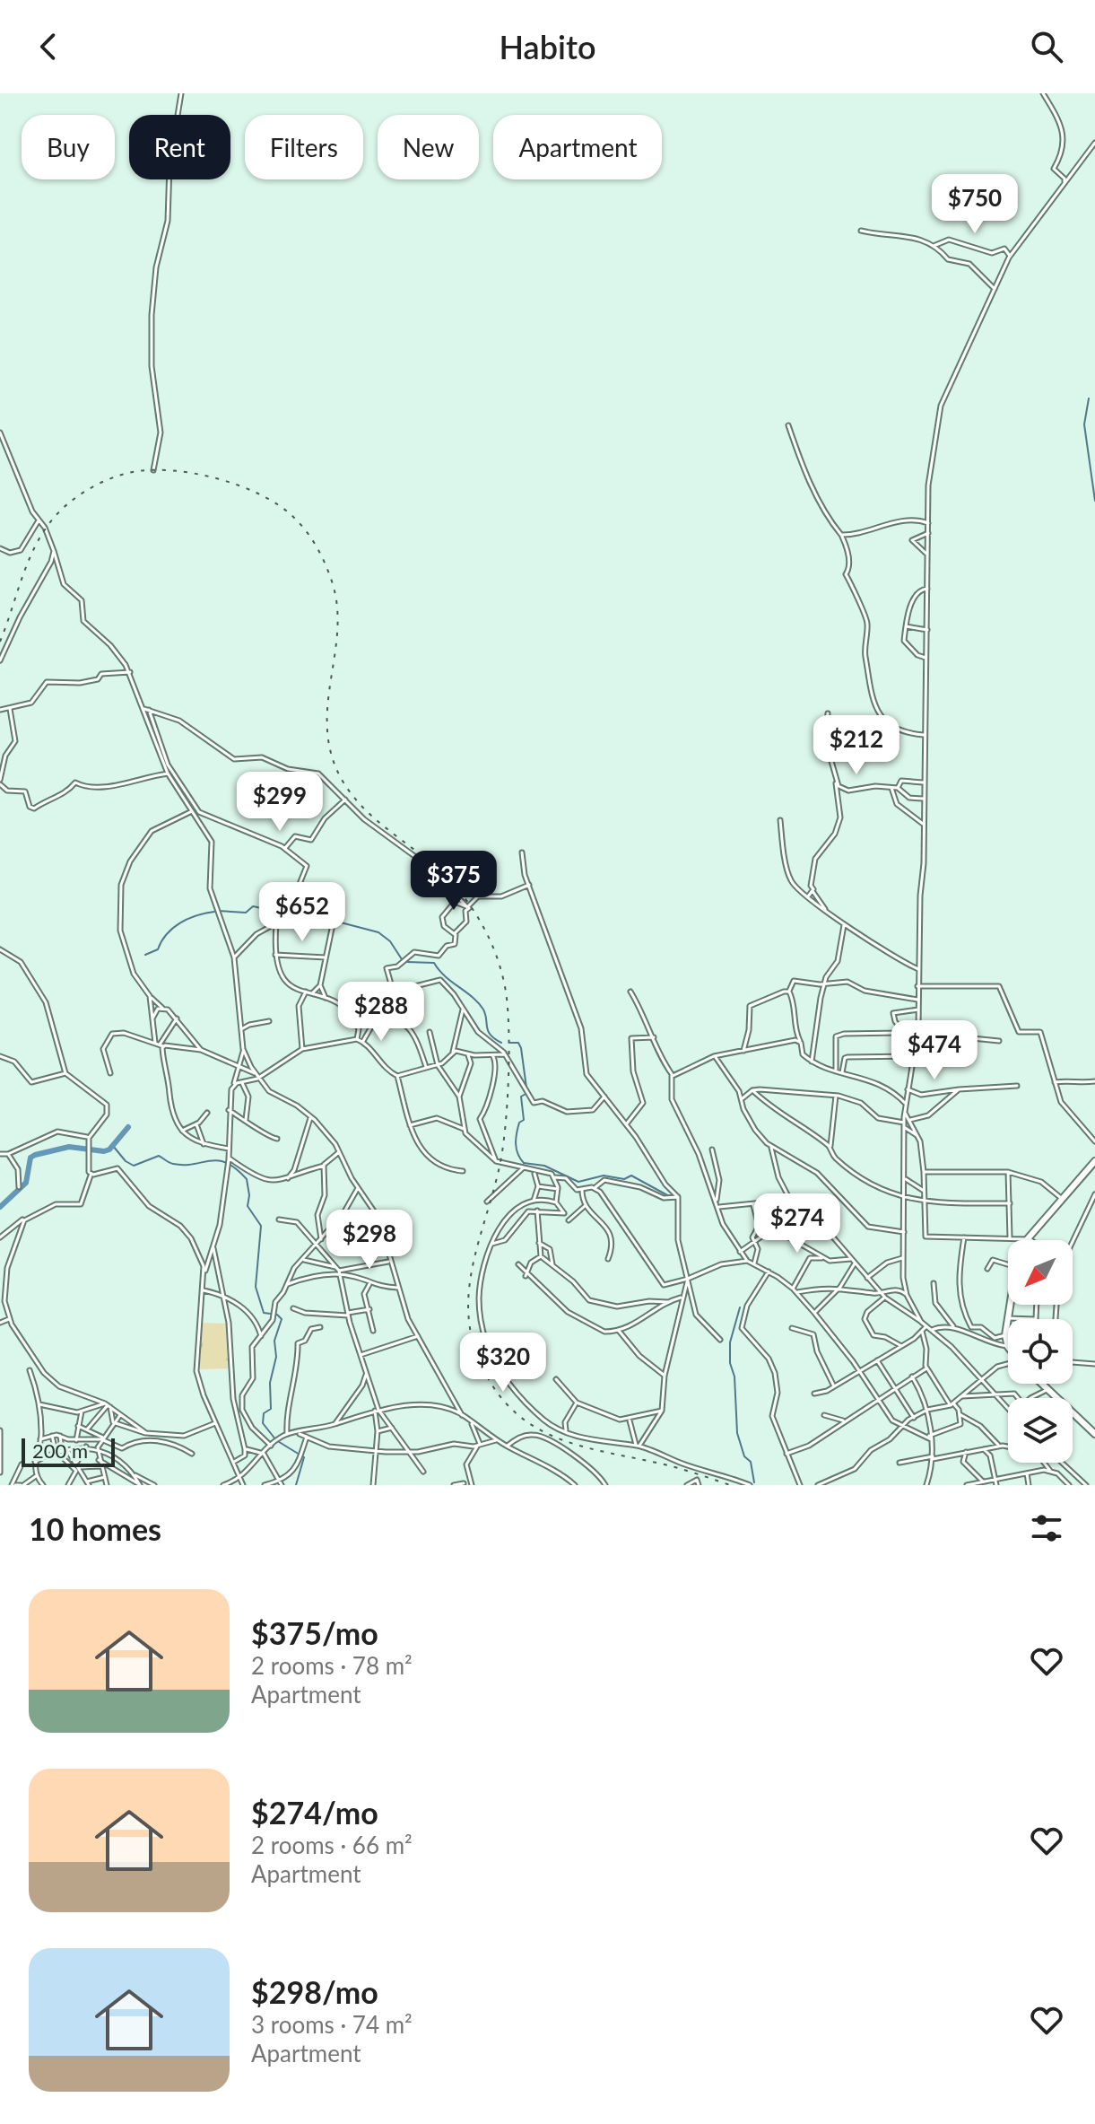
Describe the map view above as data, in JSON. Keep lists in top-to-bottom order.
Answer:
{
  "scale_bar": "200 m",
  "north": "bottom left",
  "page": {
    "header": "Habito",
    "chip": [
      "Buy",
      "Rent",
      "Filters",
      "New",
      "Apartment"
    ],
    "price": [
      "$750",
      "$212",
      "$299",
      "$375",
      "$652",
      "$288",
      "$474",
      "$274",
      "$298",
      "$320"
    ],
    "scale": "200 m",
    "heading": "10 homes",
    "list": [
      {
        "name": "$375/mo",
        "note": "2 rooms · 78 m² · Apartment"
      },
      {
        "name": "$274/mo",
        "note": "2 rooms · 66 m² · Apartment"
      },
      {
        "name": "$298/mo",
        "note": "3 rooms · 74 m² · Apartment"
      }
    ]
  }
}
